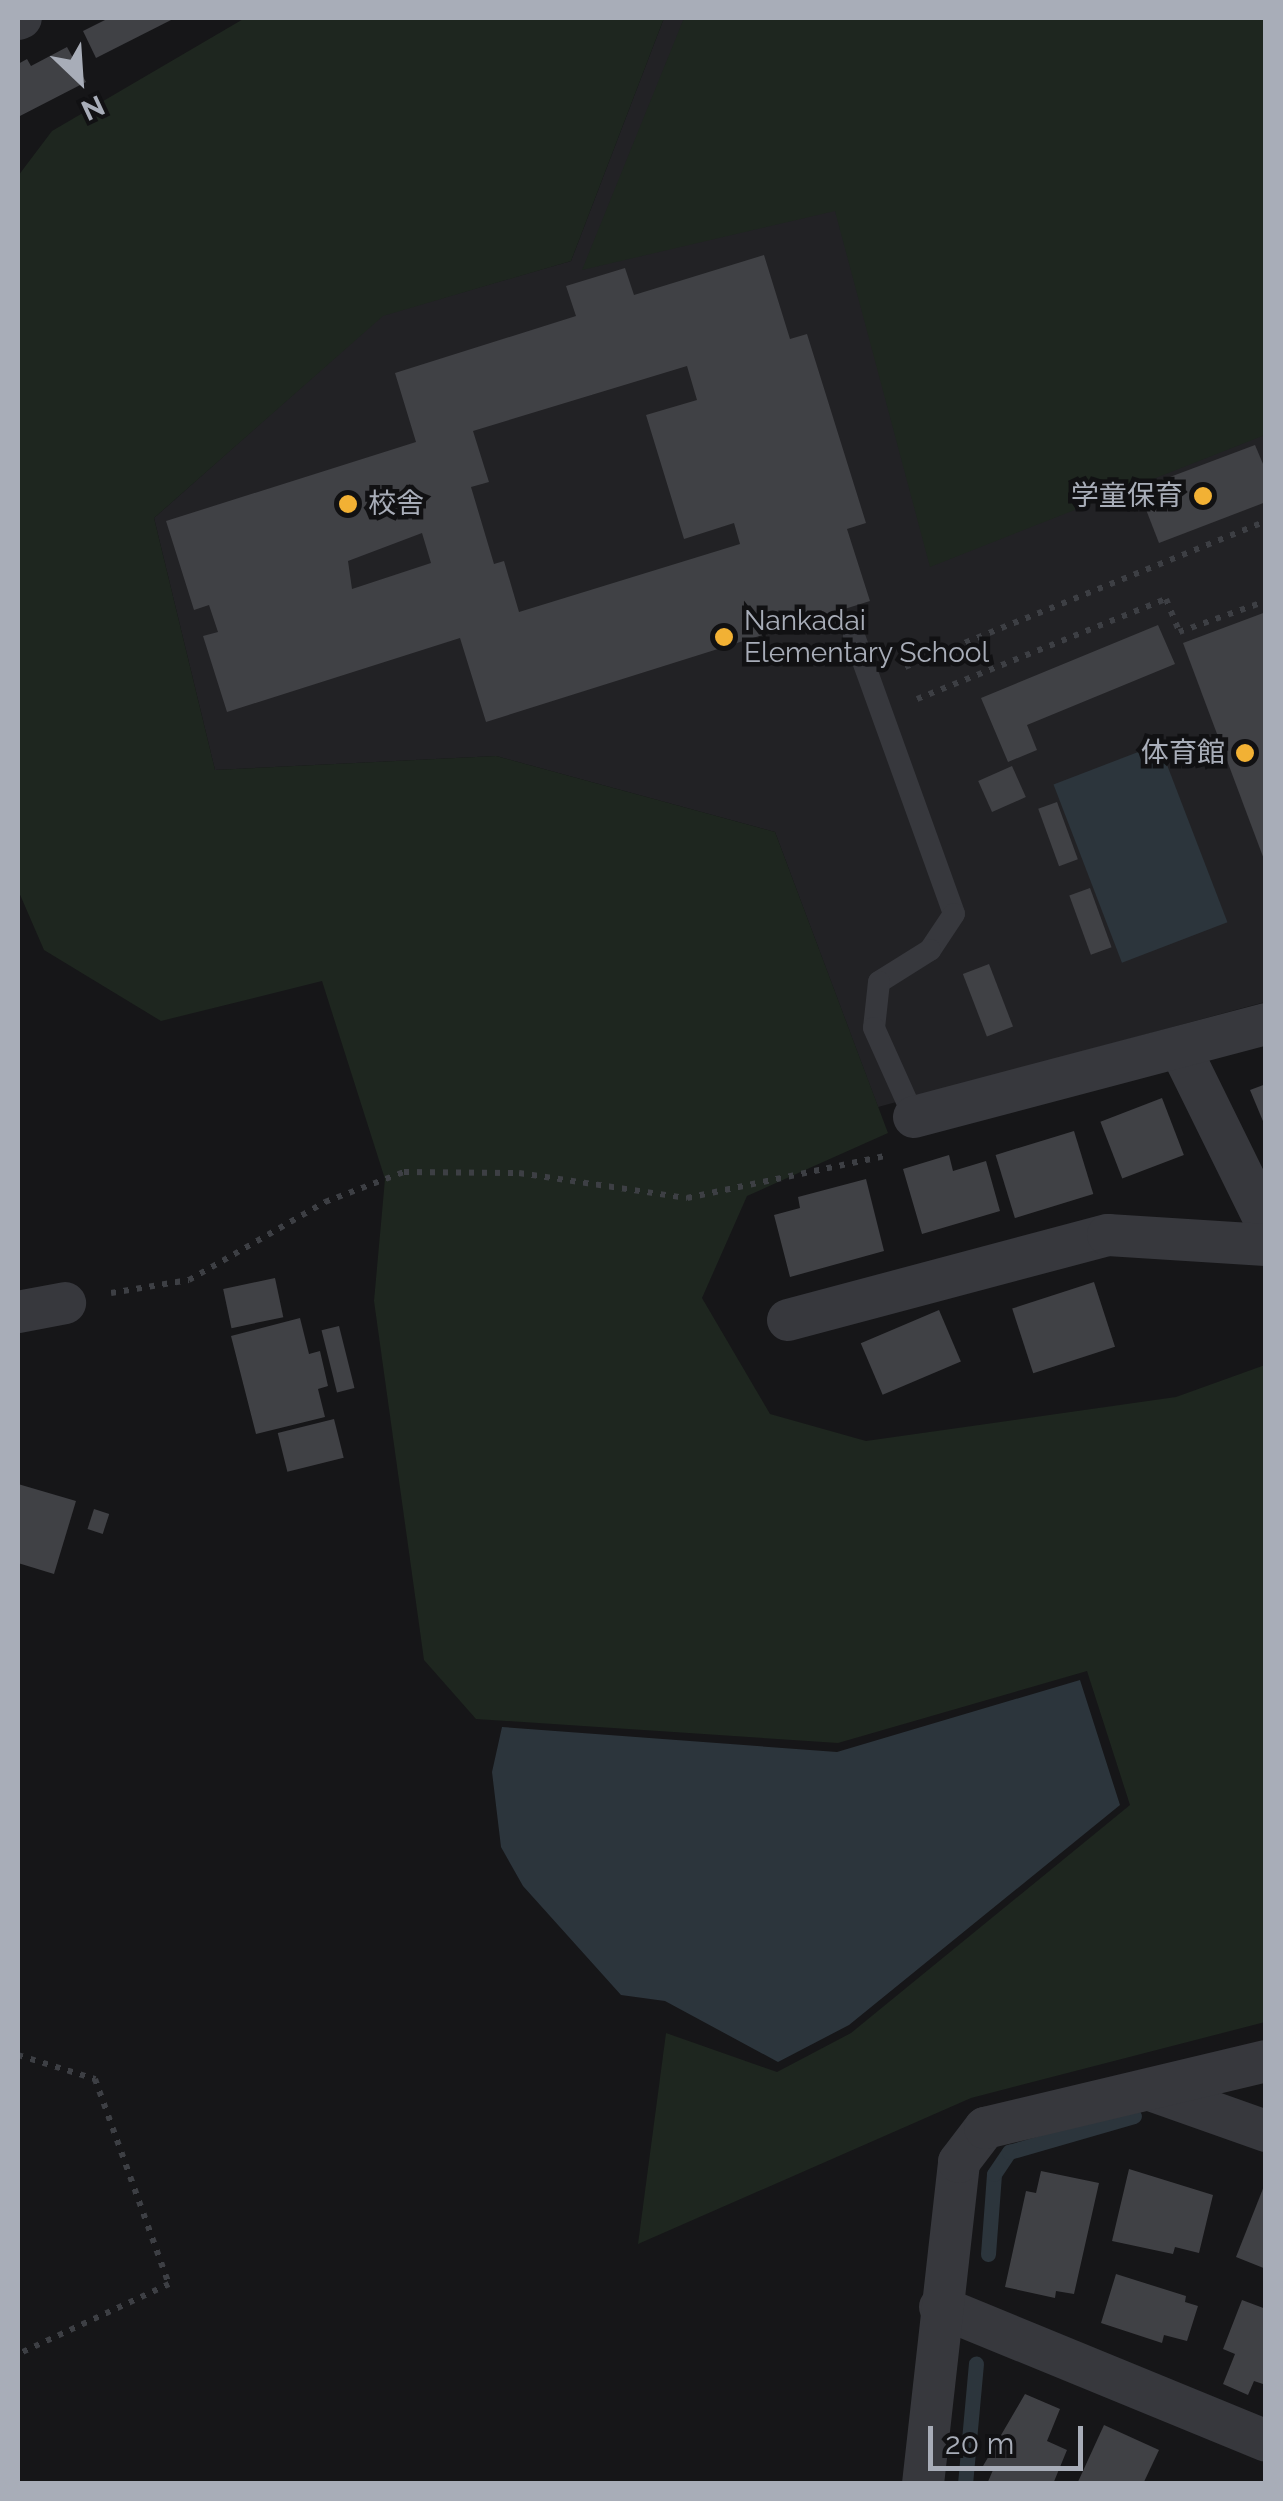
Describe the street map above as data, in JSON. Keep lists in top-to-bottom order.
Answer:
{
  "places": [
    "学童保育",
    "校舎",
    "Nankadai Elementary School",
    "体育館"
  ],
  "scale_bar": "20 m",
  "north": "bottom right"
}
